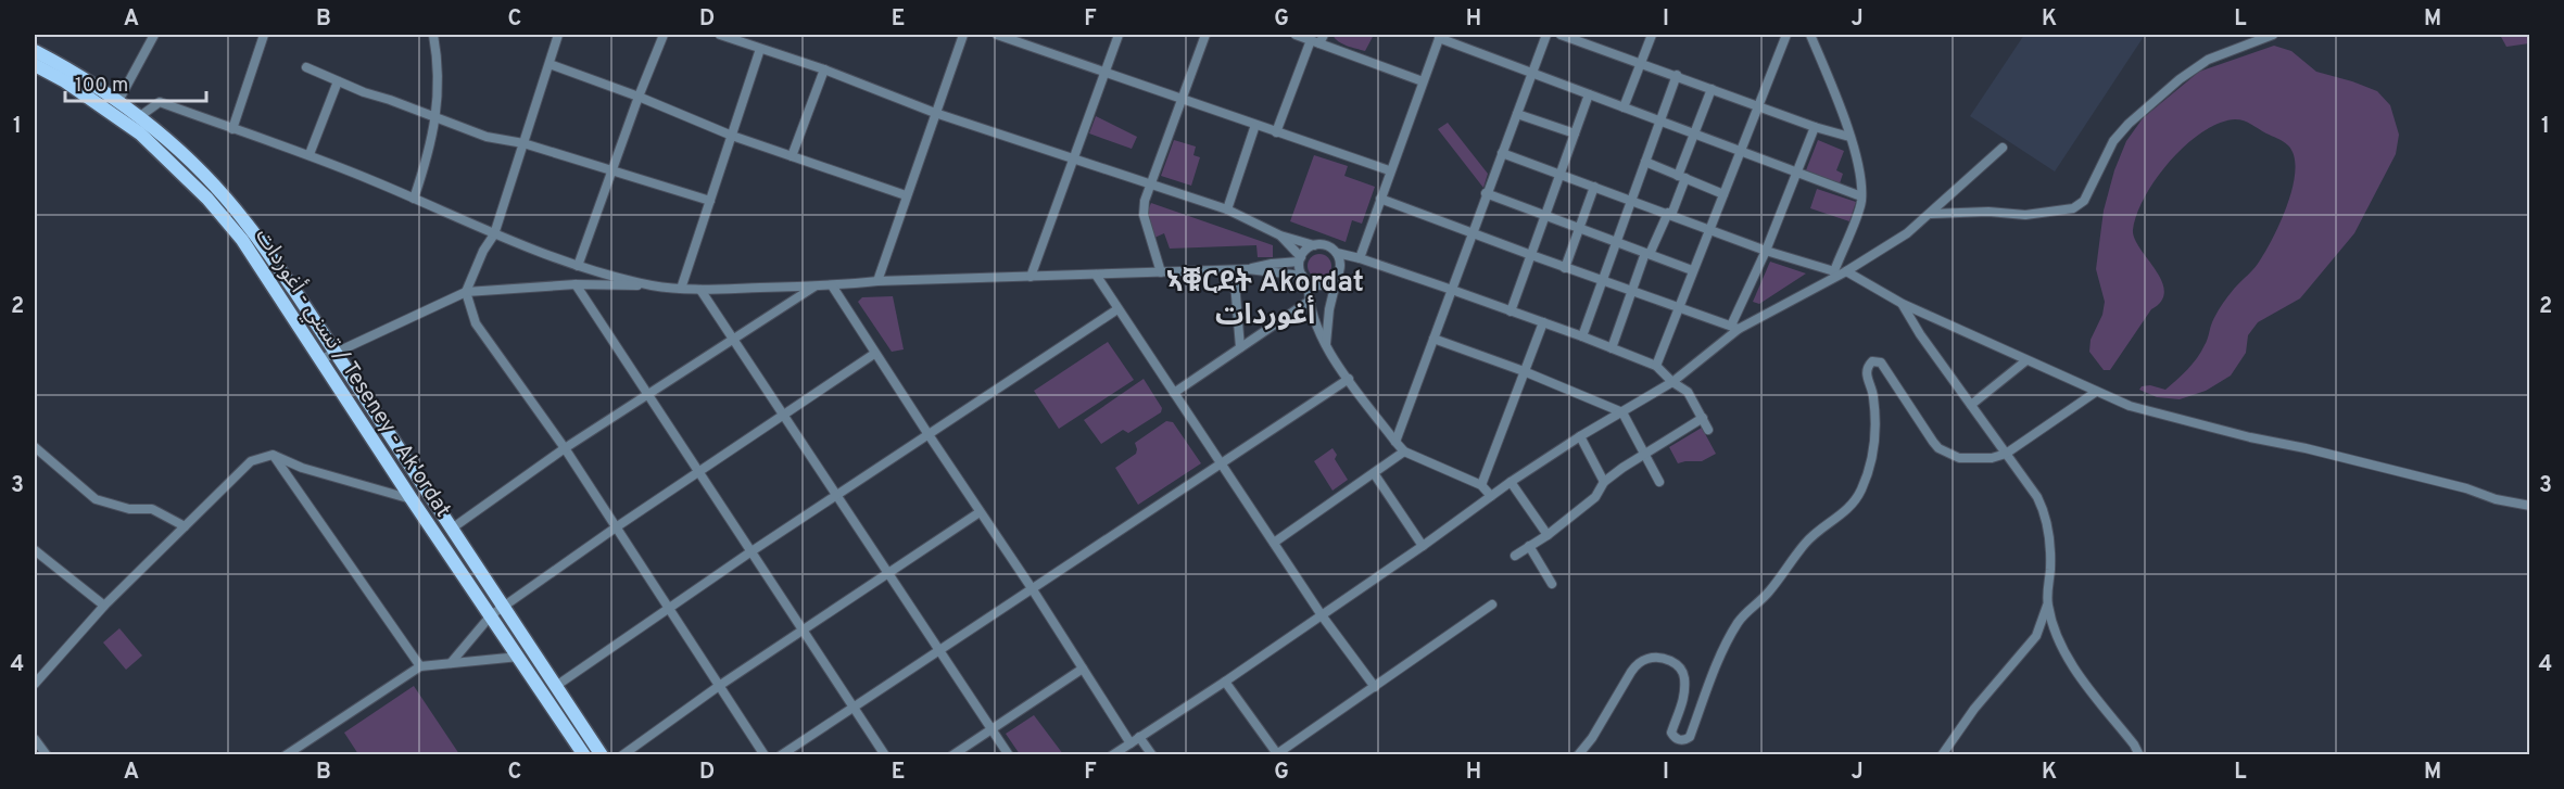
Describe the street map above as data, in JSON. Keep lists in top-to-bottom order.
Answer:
{
  "streets": {
    "main road": ["تسني - أغوردات / Teseney - Ak'ordat"]
  },
  "districts": ["ኣቑርደት Akordat أغوردات"],
  "scale_bar": "100 m",
  "grid": {
    "columns": [
      "A",
      "B",
      "C",
      "D",
      "E",
      "F",
      "G",
      "H",
      "I",
      "J",
      "K",
      "L",
      "M"
    ],
    "rows": [
      "1",
      "2",
      "3",
      "4"
    ]
  }
}
